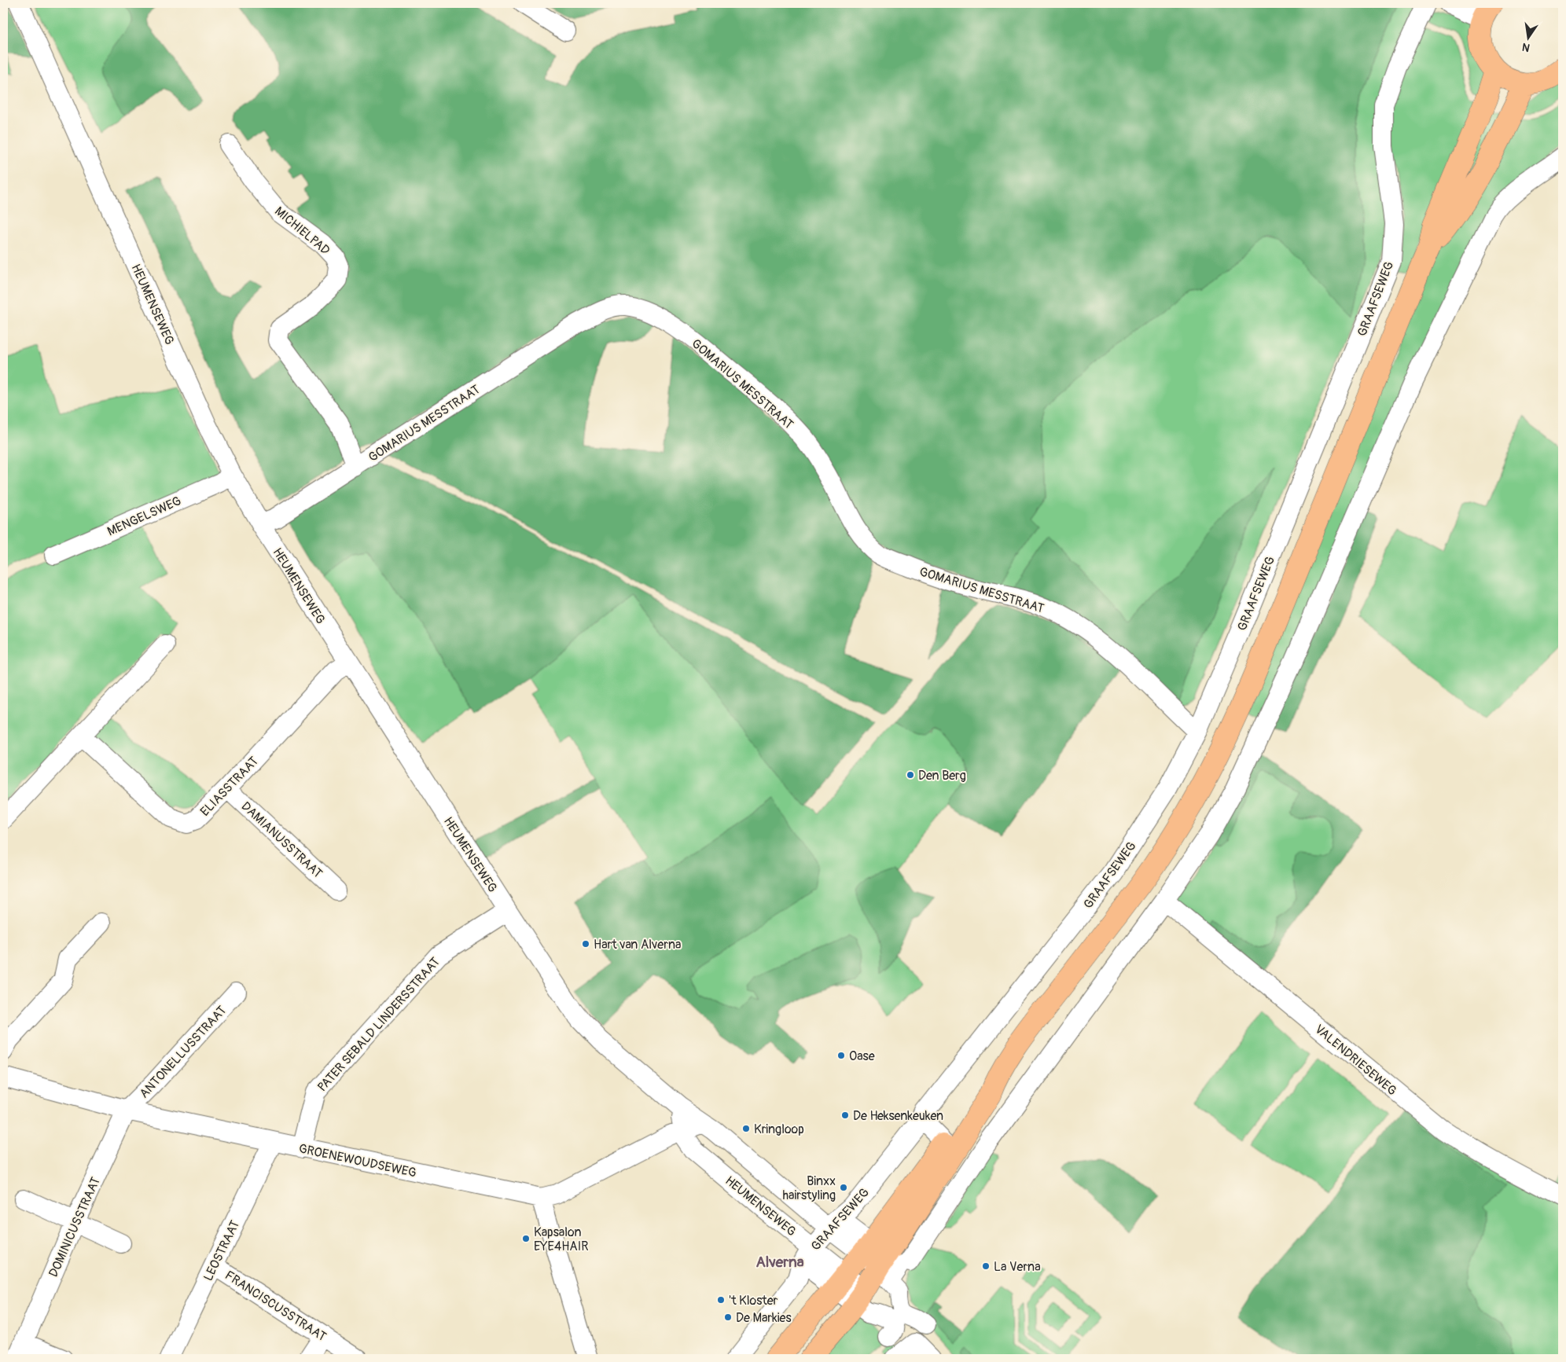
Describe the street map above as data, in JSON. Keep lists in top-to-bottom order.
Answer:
{
  "streets": {
    "street": [
      "MICHIELPAD",
      "GRAAFSEWEG",
      "HEUMENSEWEG",
      "GOMARIUS MESSTRAAT",
      "MENGELSWEG",
      "ELIASSTRAAT",
      "DAMIANUSSTRAAT",
      "PATER SEBALD LINDERSSTRAAT",
      "ANTONELLUSSTRAAT",
      "VALENDRIESEWEG",
      "GROENEWOUDSEWEG",
      "DOMINICUSSTRAAT",
      "LEOSTRAAT",
      "FRANCISCUSSTRAAT"
    ]
  },
  "crossings": [
    ["MICHIELPAD", "GOMARIUS MESSTRAAT"],
    ["GRAAFSEWEG", "HEUMENSEWEG"],
    ["GRAAFSEWEG", "GOMARIUS MESSTRAAT"],
    ["HEUMENSEWEG", "GOMARIUS MESSTRAAT"],
    ["HEUMENSEWEG", "MENGELSWEG"],
    ["HEUMENSEWEG", "ELIASSTRAAT"],
    ["HEUMENSEWEG", "PATER SEBALD LINDERSSTRAAT"],
    ["HEUMENSEWEG", "GROENEWOUDSEWEG"],
    ["ELIASSTRAAT", "DAMIANUSSTRAAT"],
    ["PATER SEBALD LINDERSSTRAAT", "GROENEWOUDSEWEG"],
    ["ANTONELLUSSTRAAT", "GROENEWOUDSEWEG"],
    ["ANTONELLUSSTRAAT", "DOMINICUSSTRAAT"],
    ["GROENEWOUDSEWEG", "DOMINICUSSTRAAT"],
    ["GROENEWOUDSEWEG", "LEOSTRAAT"],
    ["LEOSTRAAT", "FRANCISCUSSTRAAT"]
  ],
  "districts": ["Alverna"],
  "places": [
    "Den Berg",
    "Hart van Alverna",
    "Oase",
    "De Heksenkeuken",
    "Kringloop",
    "Binxx hairstyling",
    "Kapsalon EYE4HAIR",
    "La Verna",
    "'t Kloster",
    "De Markies"
  ],
  "north": "bottom"
}
